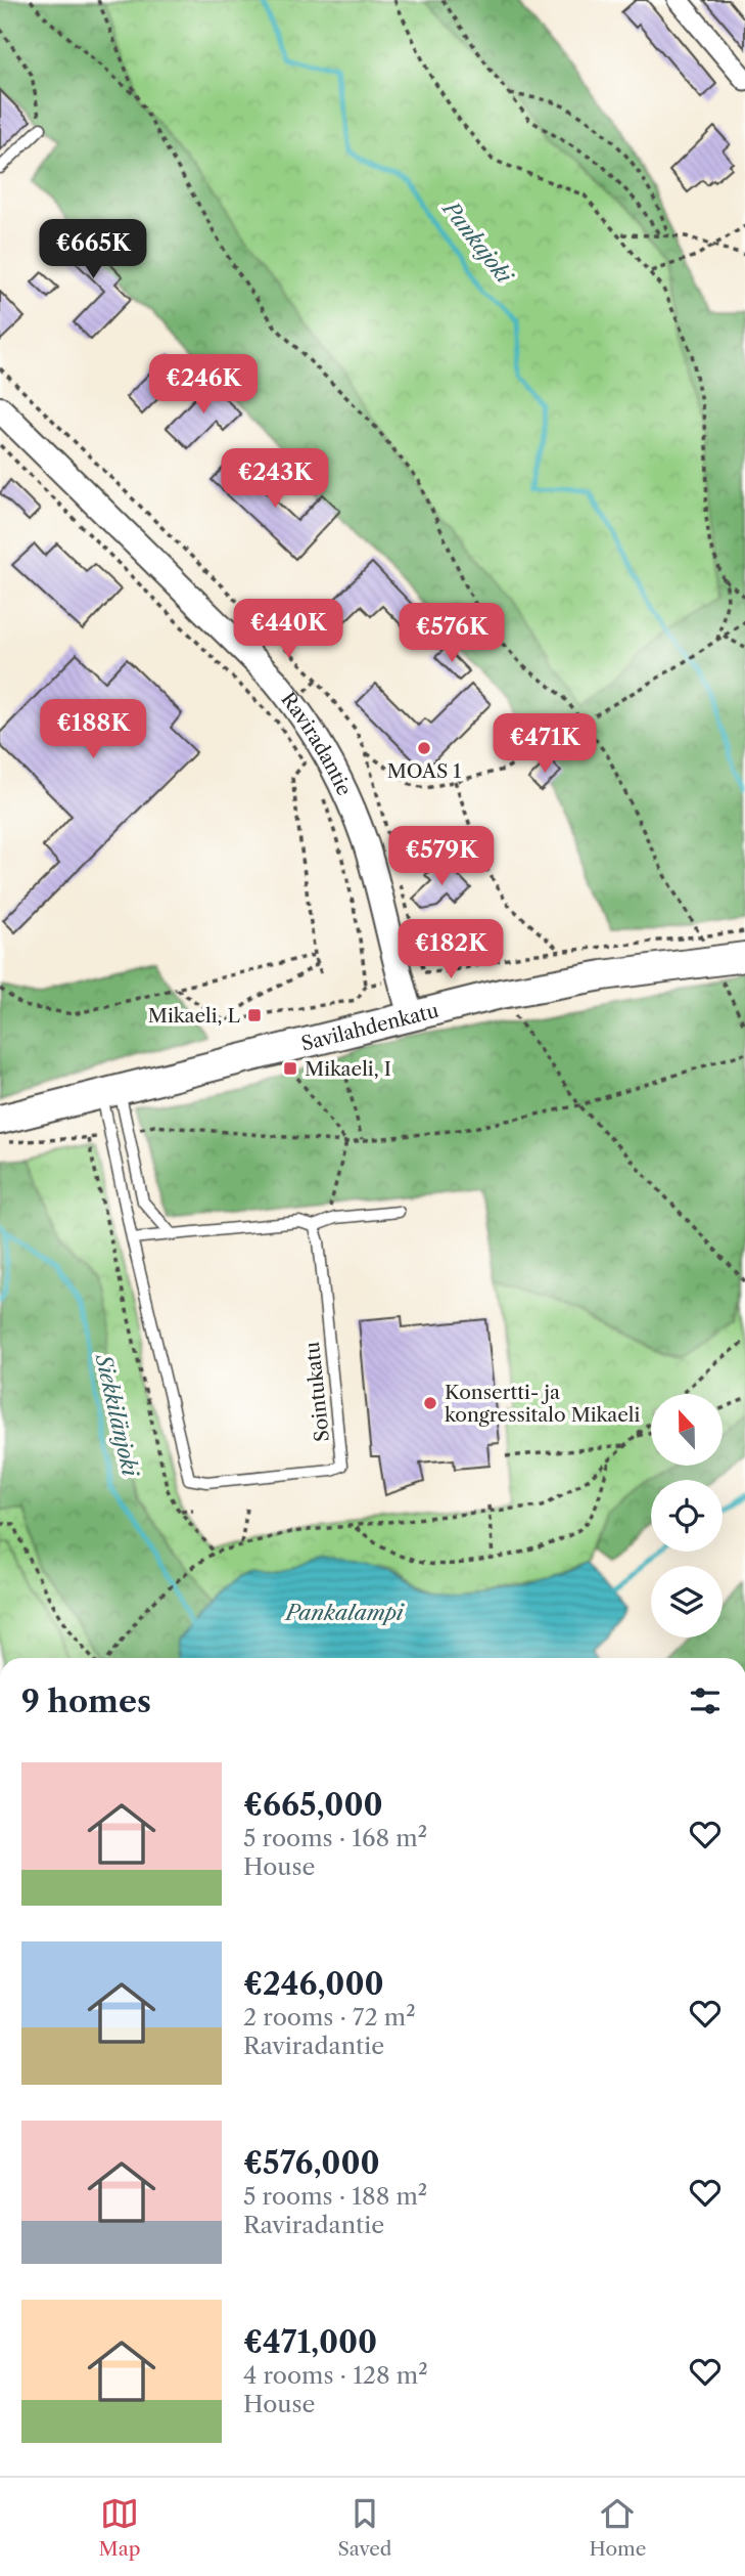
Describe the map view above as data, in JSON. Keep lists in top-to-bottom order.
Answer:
{
  "streets": {
    "main road": ["Savilahdenkatu"],
    "street": ["Raviradantie"],
    "lane": ["Sointukatu"]
  },
  "crossings": [
    ["Raviradantie", "Savilahdenkatu"],
    ["Savilahdenkatu", "Sointukatu"]
  ],
  "water": ["Pankajoki", "Siekkilänjoki", "Pankalampi"],
  "places": {
    "other": ["MOAS 1", "Konsertti- ja kongressitalo Mikaeli"],
    "transit": ["Mikaeli, L", "Mikaeli, I"]
  },
  "north": "top",
  "page": {
    "price": [
      "€665K",
      "€246K",
      "€243K",
      "€440K",
      "€576K",
      "€188K",
      "€471K",
      "€579K",
      "€182K"
    ],
    "heading": "9 homes",
    "list": [
      {
        "name": "€665,000",
        "note": "5 rooms · 168 m² · House"
      },
      {
        "name": "€246,000",
        "note": "2 rooms · 72 m² · Raviradantie"
      },
      {
        "name": "€576,000",
        "note": "5 rooms · 188 m² · Raviradantie"
      },
      {
        "name": "€471,000",
        "note": "4 rooms · 128 m² · House"
      }
    ],
    "tabs": ["Map", "Saved", "Home"]
  }
}
